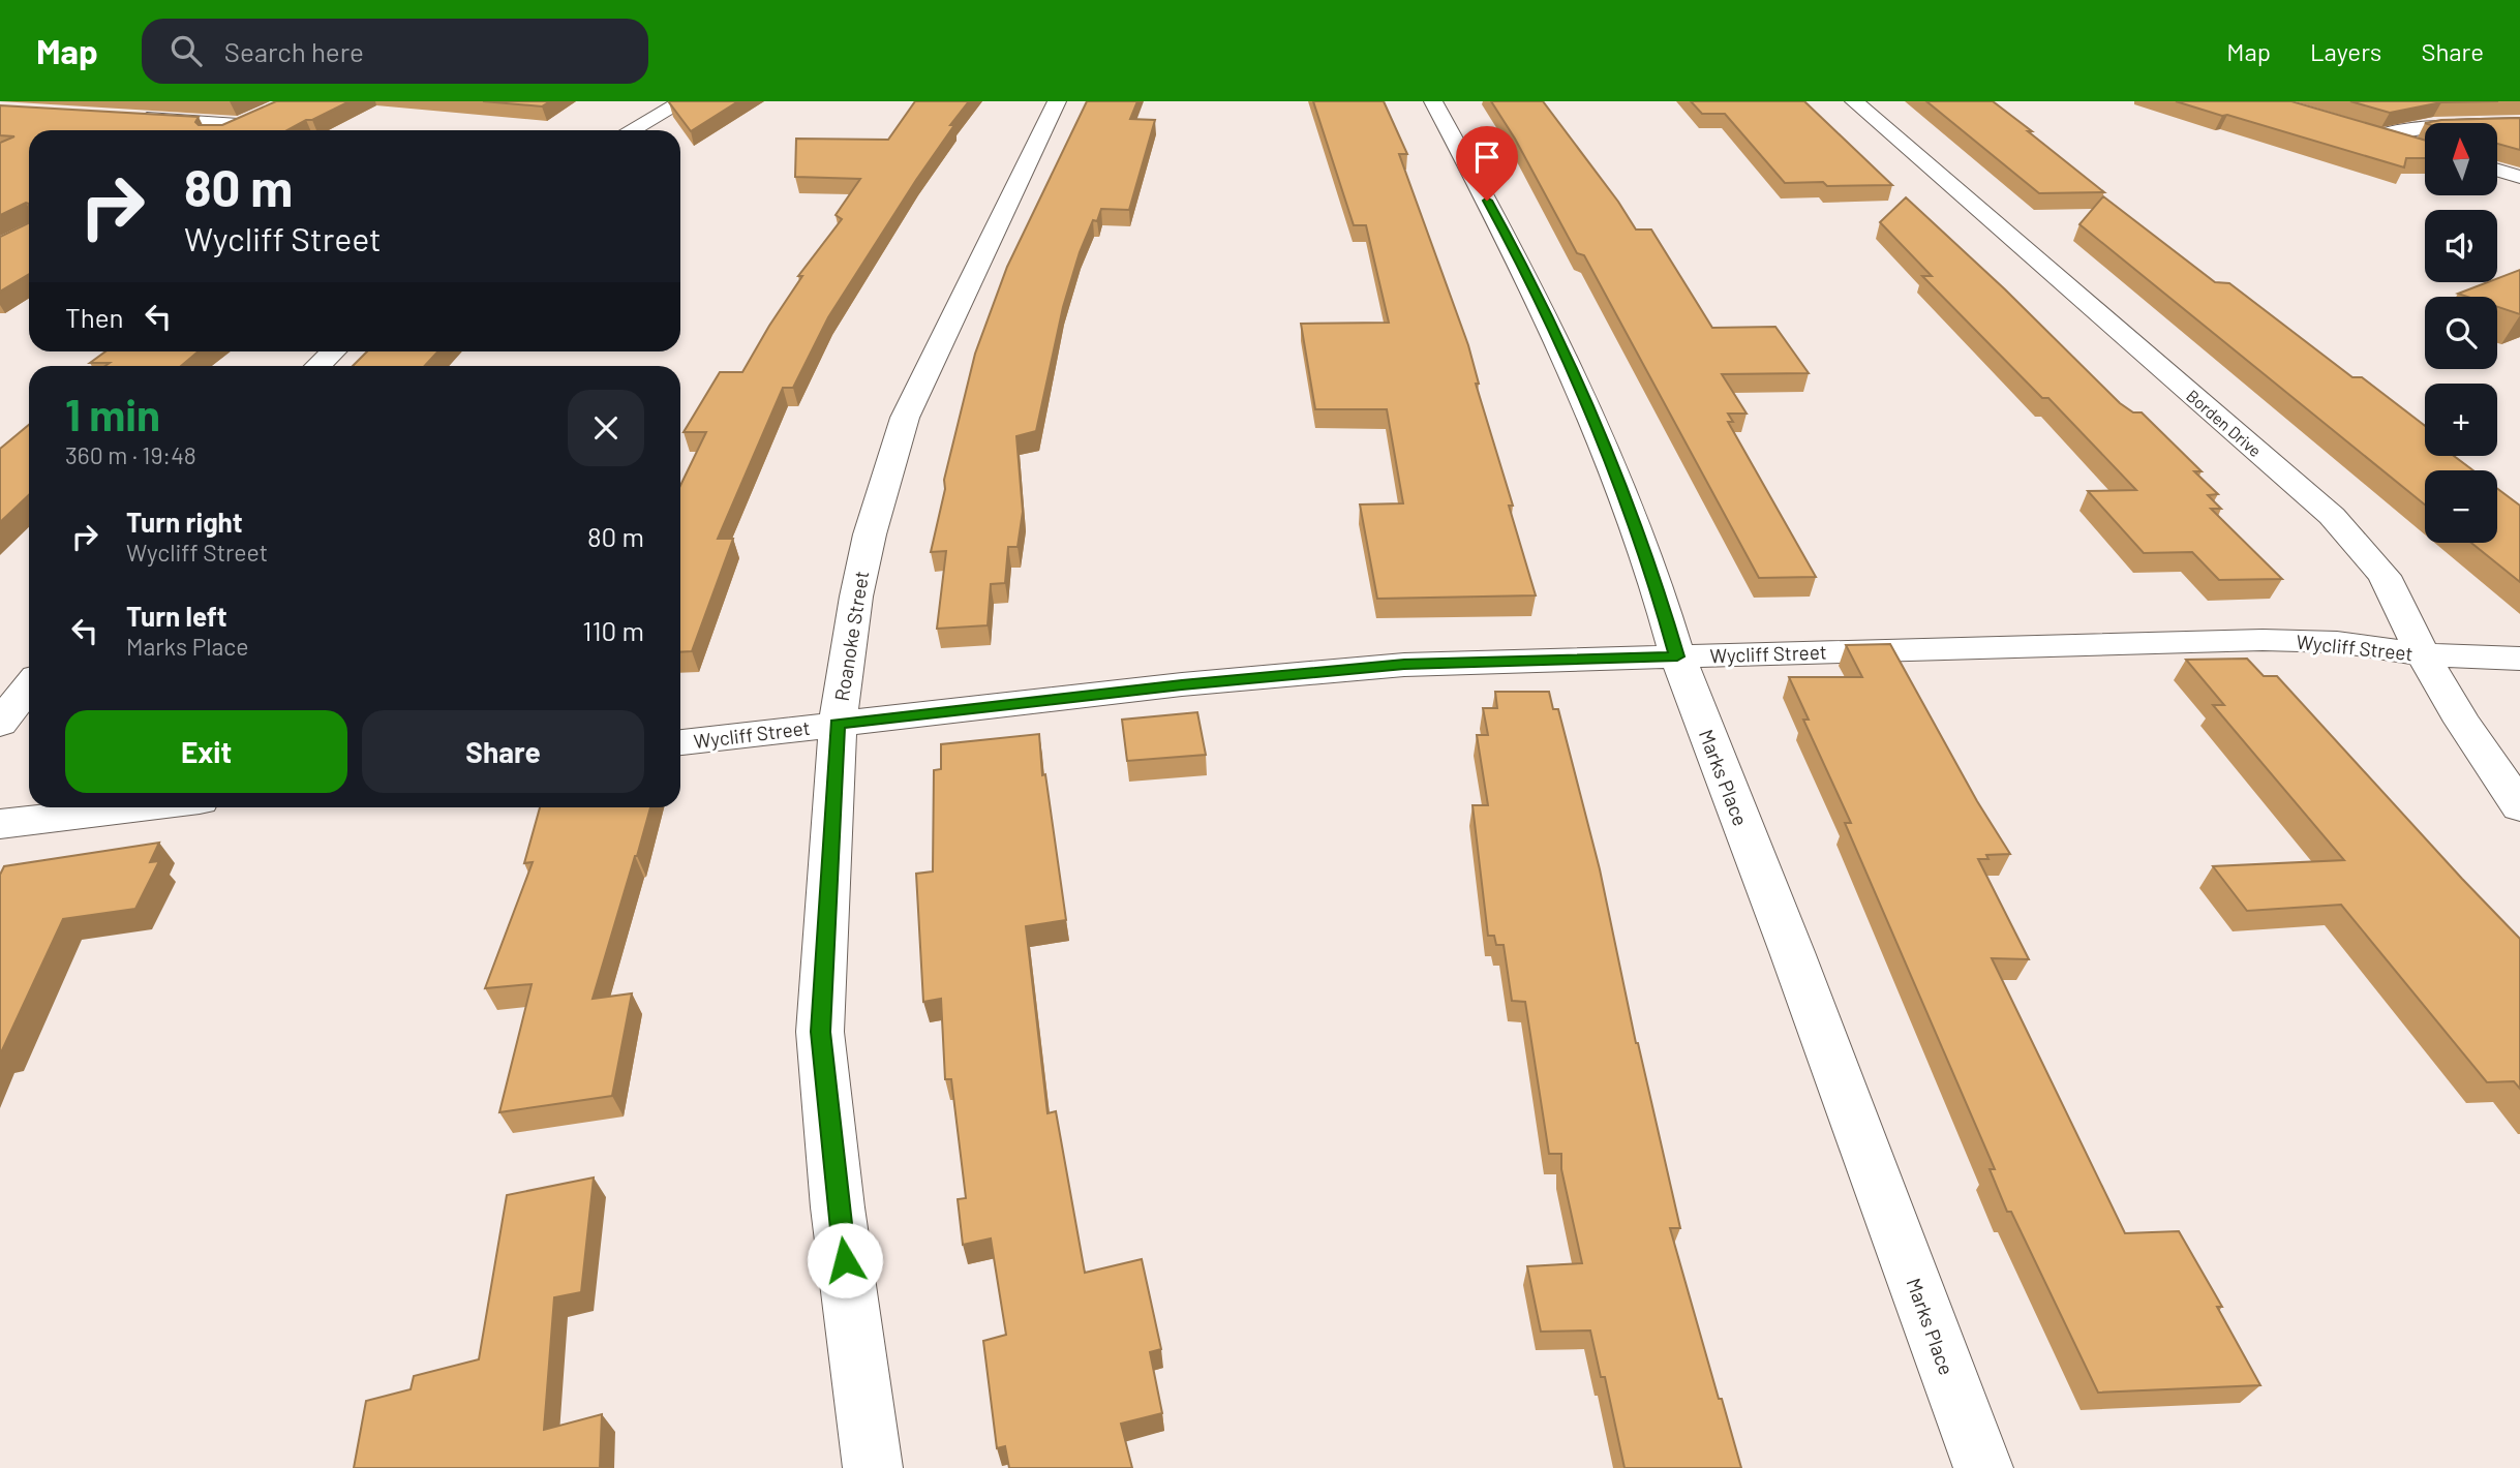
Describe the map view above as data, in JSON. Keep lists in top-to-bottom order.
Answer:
{
  "streets": {
    "street": [
      "Borden Drive",
      "Roanoke Street",
      "Wycliff Street",
      "Marks Place"
    ]
  },
  "crossings": [
    ["Borden Drive", "Wycliff Street"],
    ["Roanoke Street", "Wycliff Street"],
    ["Wycliff Street", "Marks Place"]
  ],
  "north": "top",
  "page": {
    "header": "Map",
    "search": "Search here",
    "nav": ["Map", "Layers", "Share"],
    "map_buttons": ["+", "−"],
    "turn": ["80 m", "Wycliff Street"],
    "then": "Then",
    "heading": ["1 min", "360 m · 19:48"],
    "list": [
      {
        "name": "Turn right",
        "note": "Wycliff Street",
        "value": "80 m"
      },
      {
        "name": "Turn left",
        "note": "Marks Place",
        "value": "110 m"
      }
    ],
    "buttons": ["Exit", "Share"]
  }
}
